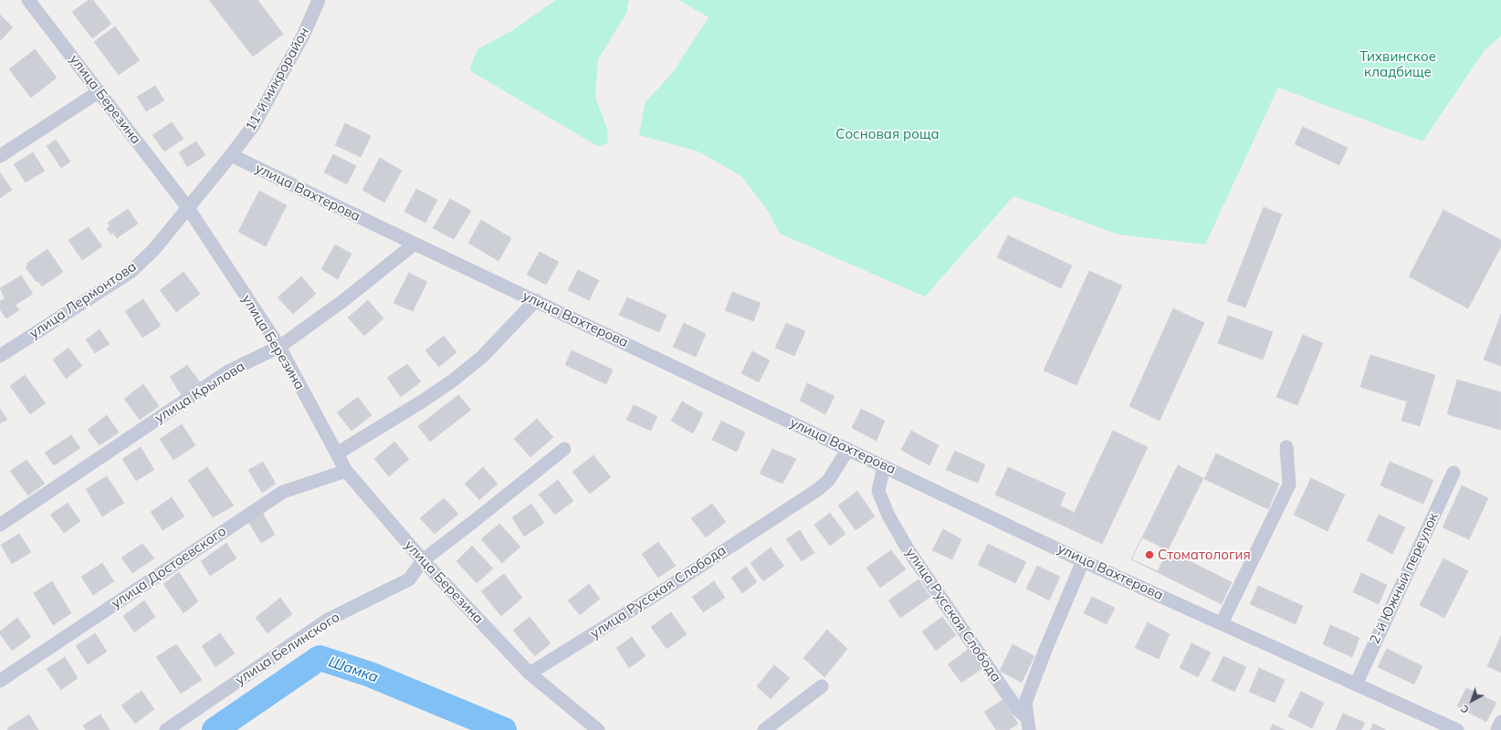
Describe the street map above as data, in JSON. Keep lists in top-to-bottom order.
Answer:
{
  "streets": {
    "street": [
      "11-й микрорайон",
      "улица Березина",
      "улица Вахтерова",
      "улица Лермонтова",
      "улица Крылова",
      "улица Достоевского",
      "2-й Южный переулок",
      "улица Русская Слобода",
      "улица Белинского"
    ]
  },
  "crossings": [
    ["11-й микрорайон", "улица Вахтерова"],
    ["11-й микрорайон", "улица Лермонтова"],
    ["улица Березина", "улица Лермонтова"],
    ["улица Березина", "улица Крылова"],
    ["улица Березина", "улица Достоевского"],
    ["улица Березина", "улица Русская Слобода"],
    ["улица Березина", "улица Белинского"],
    ["улица Вахтерова", "улица Лермонтова"],
    ["улица Вахтерова", "улица Крылова"],
    ["улица Вахтерова", "2-й Южный переулок"],
    ["улица Вахтерова", "улица Русская Слобода"]
  ],
  "water": ["Шамка"],
  "parks": ["Тихвинское кладбище", "Сосновая роща"],
  "places": ["Стоматология"],
  "north": "bottom left"
}
